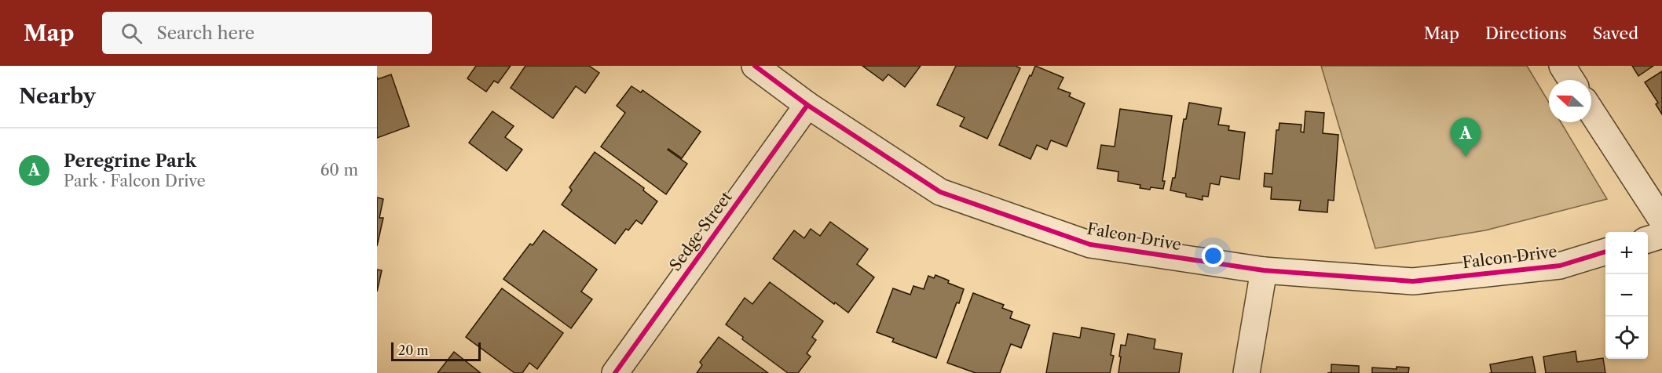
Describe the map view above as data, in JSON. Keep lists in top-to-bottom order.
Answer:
{
  "streets": {
    "street": ["Sedge Street", "Falcon Drive"]
  },
  "crossings": [
    ["Sedge Street", "Falcon Drive"]
  ],
  "scale_bar": "20 m",
  "north": "left",
  "page": {
    "header": "Map",
    "search": "Search here",
    "nav": ["Map", "Directions", "Saved"],
    "heading": "Nearby",
    "pins": "A",
    "list": [
      {
        "mark": "A",
        "name": "Peregrine Park",
        "note": "Park · Falcon Drive",
        "value": "60 m"
      }
    ],
    "map_buttons": ["+", "−"],
    "scale": "20 m"
  }
}
